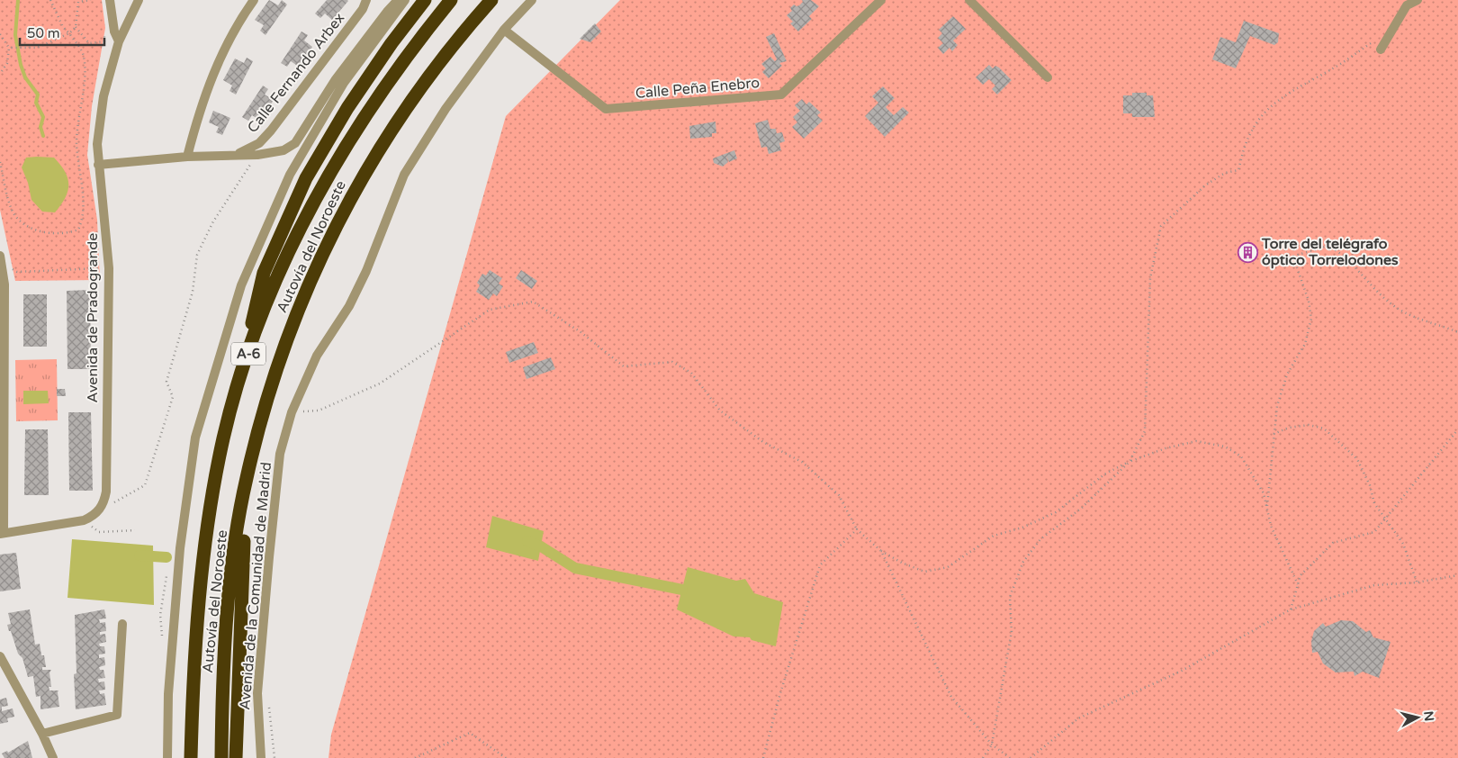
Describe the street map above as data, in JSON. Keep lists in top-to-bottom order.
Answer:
{
  "streets": {
    "highway": ["Autovía del Noroeste", "A-6"],
    "street": [
      "Calle Fernando Arbex",
      "Calle Peña Enebro",
      "Avenida de Pradogrande",
      "Avenida de la Comunidad de Madrid"
    ]
  },
  "crossings": [
    ["Calle Peña Enebro", "Avenida de la Comunidad de Madrid"]
  ],
  "places": {
    "building": ["Torre del telégrafo óptico Torrelodones"]
  },
  "scale_bar": "50 m",
  "north": "right"
}
